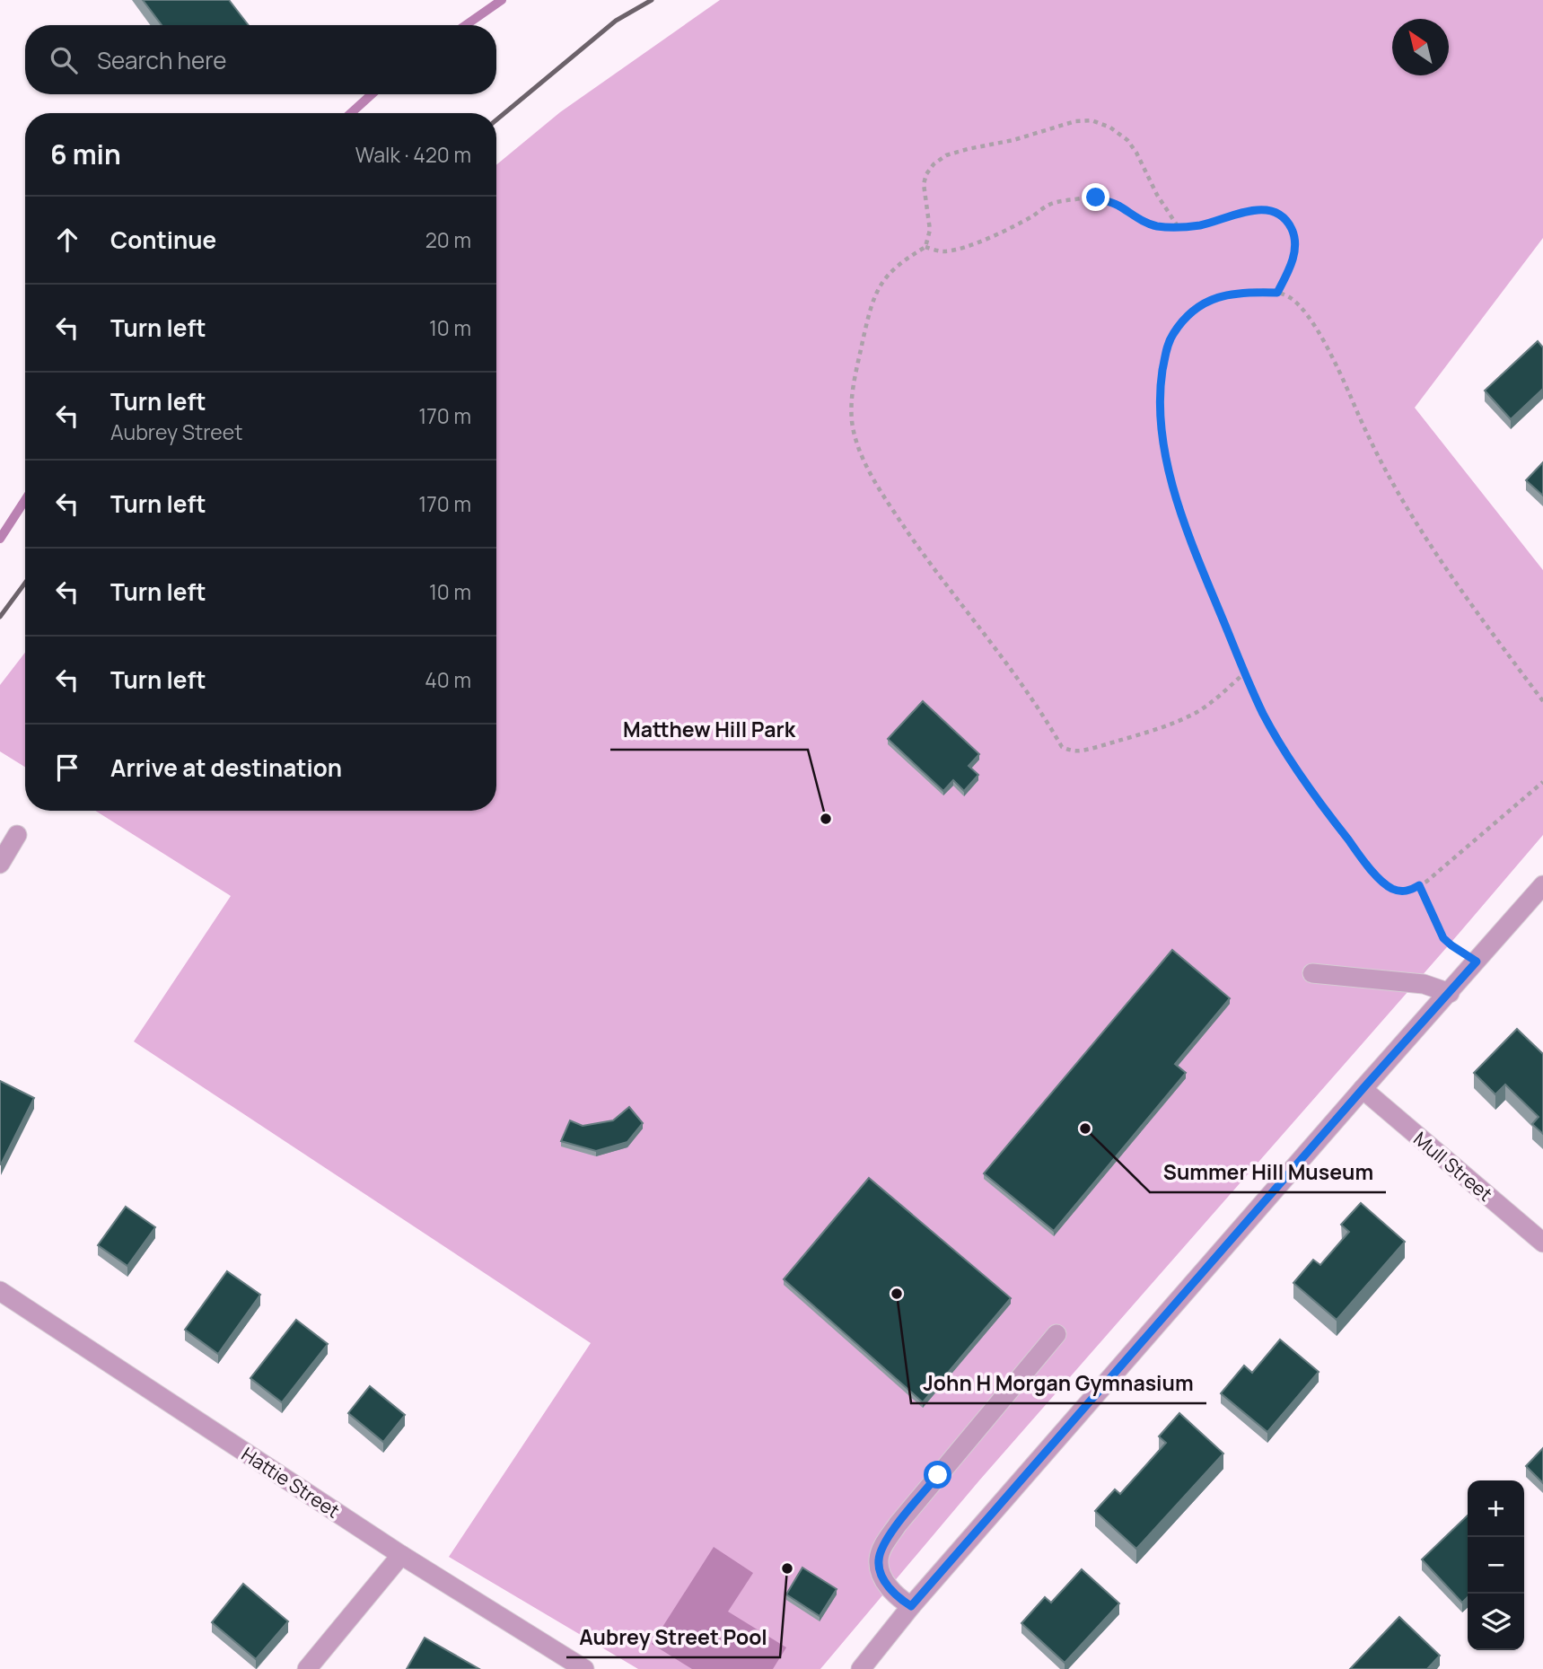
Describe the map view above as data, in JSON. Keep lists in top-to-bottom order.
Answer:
{
  "streets": {
    "street": ["Mull Street", "Hattie Street"]
  },
  "places": [
    "Matthew Hill Park",
    "Summer Hill Museum",
    "John H Morgan Gymnasium",
    "Aubrey Street Pool"
  ],
  "north": "top left",
  "page": {
    "search": "Search here",
    "heading": ["6 min", "Walk · 420 m"],
    "list": [
      ["Continue", "20 m"],
      ["Turn left", "10 m"],
      ["Turn left", "Aubrey Street", "170 m"],
      ["Turn left", "170 m"],
      ["Turn left", "10 m"],
      ["Turn left", "40 m"],
      "Arrive at destination"
    ],
    "map_buttons": ["+", "−"]
  }
}
